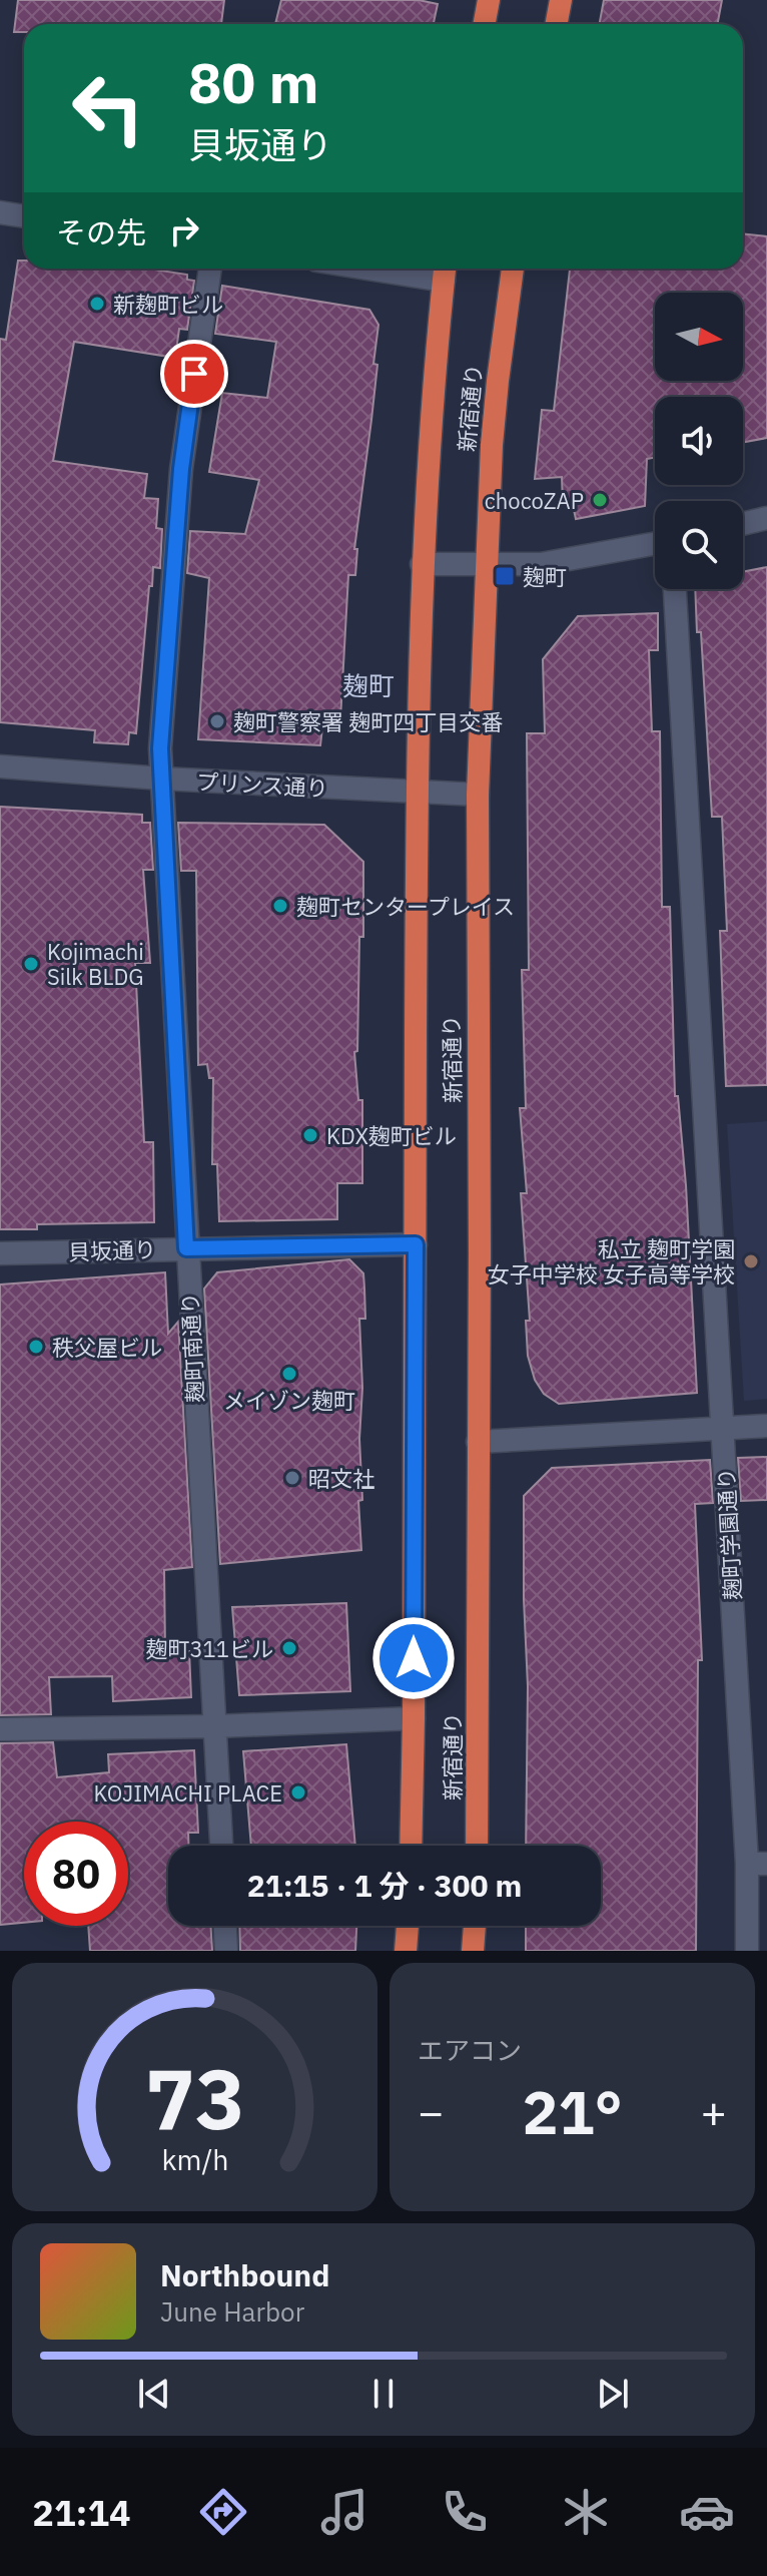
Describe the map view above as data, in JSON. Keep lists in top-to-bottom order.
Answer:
{
  "streets": {
    "highway": ["新宿通り"],
    "street": [
      "プリンス通り",
      "貝坂通り",
      "麹町南通り",
      "麹町学園通り"
    ]
  },
  "crossings": [
    ["新宿通り", "プリンス通り"],
    ["新宿通り", "貝坂通り"],
    ["プリンス通り", "麹町南通り"],
    ["貝坂通り", "麹町南通り"]
  ],
  "districts": ["麹町"],
  "places": {
    "other": [
      "新麹町ビル",
      "chocoZAP",
      "麹町警察署 麹町四丁目交番",
      "麹町センタープレイス",
      "Kojimachi Silk BLDG",
      "KDX麹町ビル",
      "私立 麹町学園 女子中学校 女子高等学校",
      "秩父屋ビル",
      "メイゾン麹町",
      "昭文社",
      "麹町311ビル",
      "KOJIMACHI PLACE"
    ],
    "transit": ["麹町"]
  },
  "north": "right",
  "page": {
    "turn": ["80 m", "貝坂通り"],
    "then": "その先",
    "limit": "80",
    "trip": "21:15 · 1 分 · 300 m",
    "tile": "エアコン",
    "heat": ["−", "21°", "+"],
    "song": ["Northbound", "June Harbor"],
    "tabs": "21:14",
    "gauge": ["73", "km/h"]
  }
}
